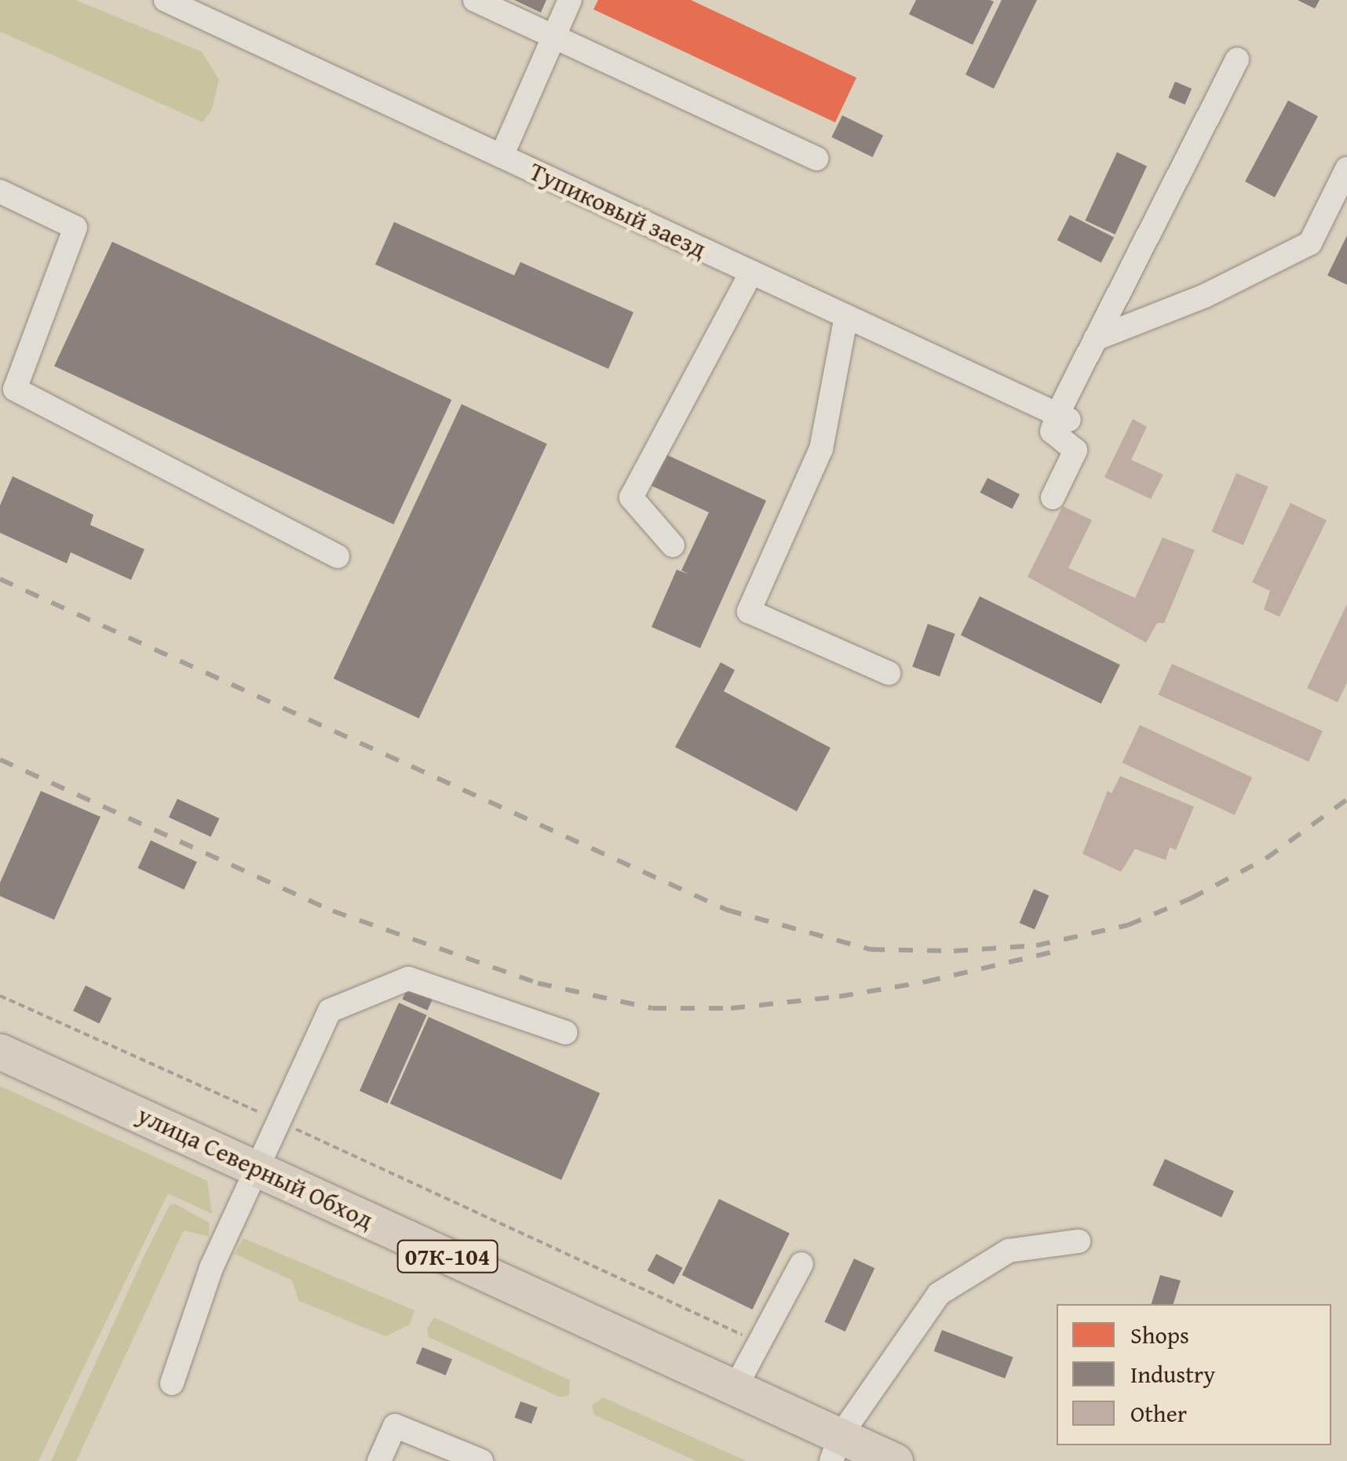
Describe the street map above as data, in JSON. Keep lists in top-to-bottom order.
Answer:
{
  "streets": {
    "highway": ["улица Северный Обход", "07К-104"],
    "street": ["Тупиковый заезд"]
  },
  "legend": ["Shops", "Industry", "Other"]
}
